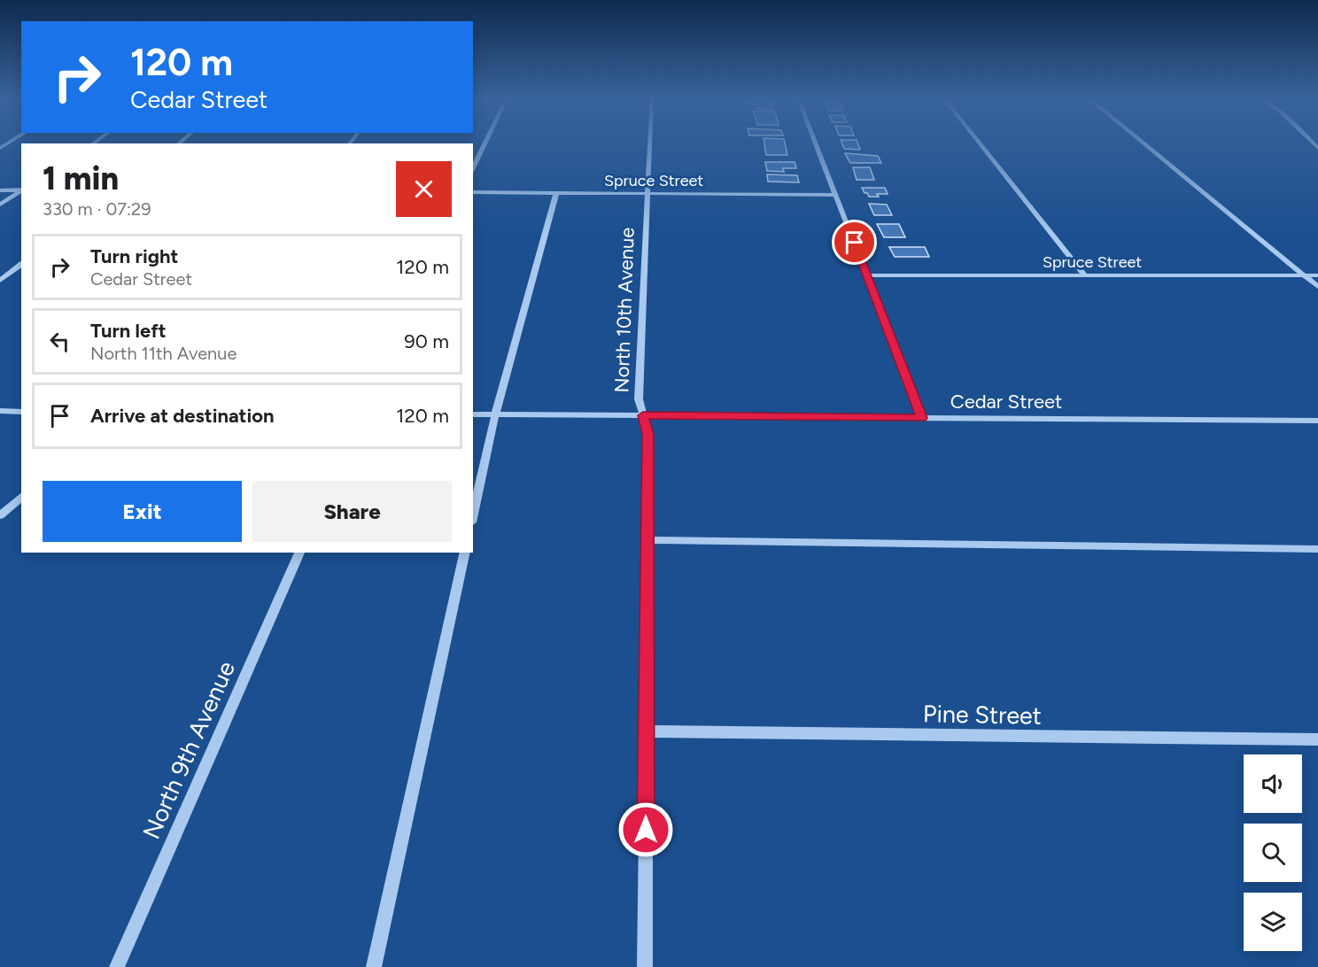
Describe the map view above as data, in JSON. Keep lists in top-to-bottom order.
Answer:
{
  "streets": {
    "street": [
      "Spruce Street",
      "North 10th Avenue",
      "Cedar Street",
      "Pine Street",
      "North 9th Avenue"
    ]
  },
  "crossings": [
    ["Spruce Street", "North 10th Avenue"],
    ["North 10th Avenue", "Cedar Street"],
    ["North 10th Avenue", "Pine Street"]
  ],
  "page": {
    "turn": ["120 m", "Cedar Street"],
    "heading": ["1 min", "330 m · 07:29"],
    "list": [
      {
        "name": "Turn right",
        "note": "Cedar Street",
        "value": "120 m"
      },
      {
        "name": "Turn left",
        "note": "North 11th Avenue",
        "value": "90 m"
      },
      {
        "name": "Arrive at destination",
        "value": "120 m"
      }
    ],
    "buttons": ["Exit", "Share"]
  }
}
